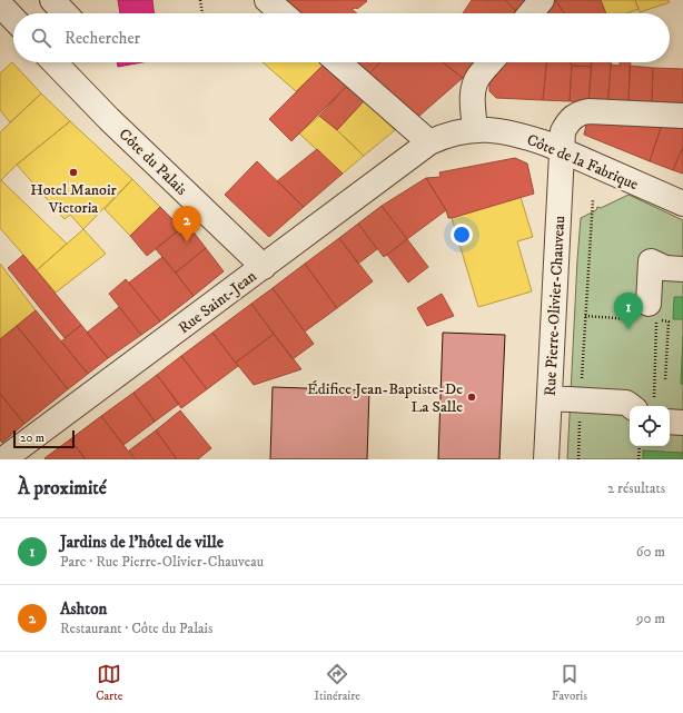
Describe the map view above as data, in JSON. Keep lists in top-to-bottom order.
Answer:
{
  "streets": {
    "street": [
      "Côte du Palais",
      "Côte de la Fabrique",
      "Rue Saint-Jean",
      "Rue Pierre-Olivier-Chauveau"
    ]
  },
  "crossings": [
    ["Côte du Palais", "Rue Saint-Jean"],
    ["Côte de la Fabrique", "Rue Saint-Jean"],
    ["Côte de la Fabrique", "Rue Pierre-Olivier-Chauveau"]
  ],
  "places": ["Hotel Manoir Victoria", "Édifice Jean-Baptiste-De La Salle"],
  "scale_bar": "20 m",
  "page": {
    "search": "Rechercher",
    "pins": ["2", "1"],
    "scale": "20 m",
    "heading": ["À proximité", "2 résultats"],
    "list": [
      {
        "mark": "1",
        "name": "Jardins de l'hôtel de ville",
        "note": "Parc · Rue Pierre-Olivier-Chauveau",
        "value": "60 m"
      },
      {
        "mark": "2",
        "name": "Ashton",
        "note": "Restaurant · Côte du Palais",
        "value": "90 m"
      }
    ],
    "nav": ["Carte", "Itinéraire", "Favoris"]
  }
}
